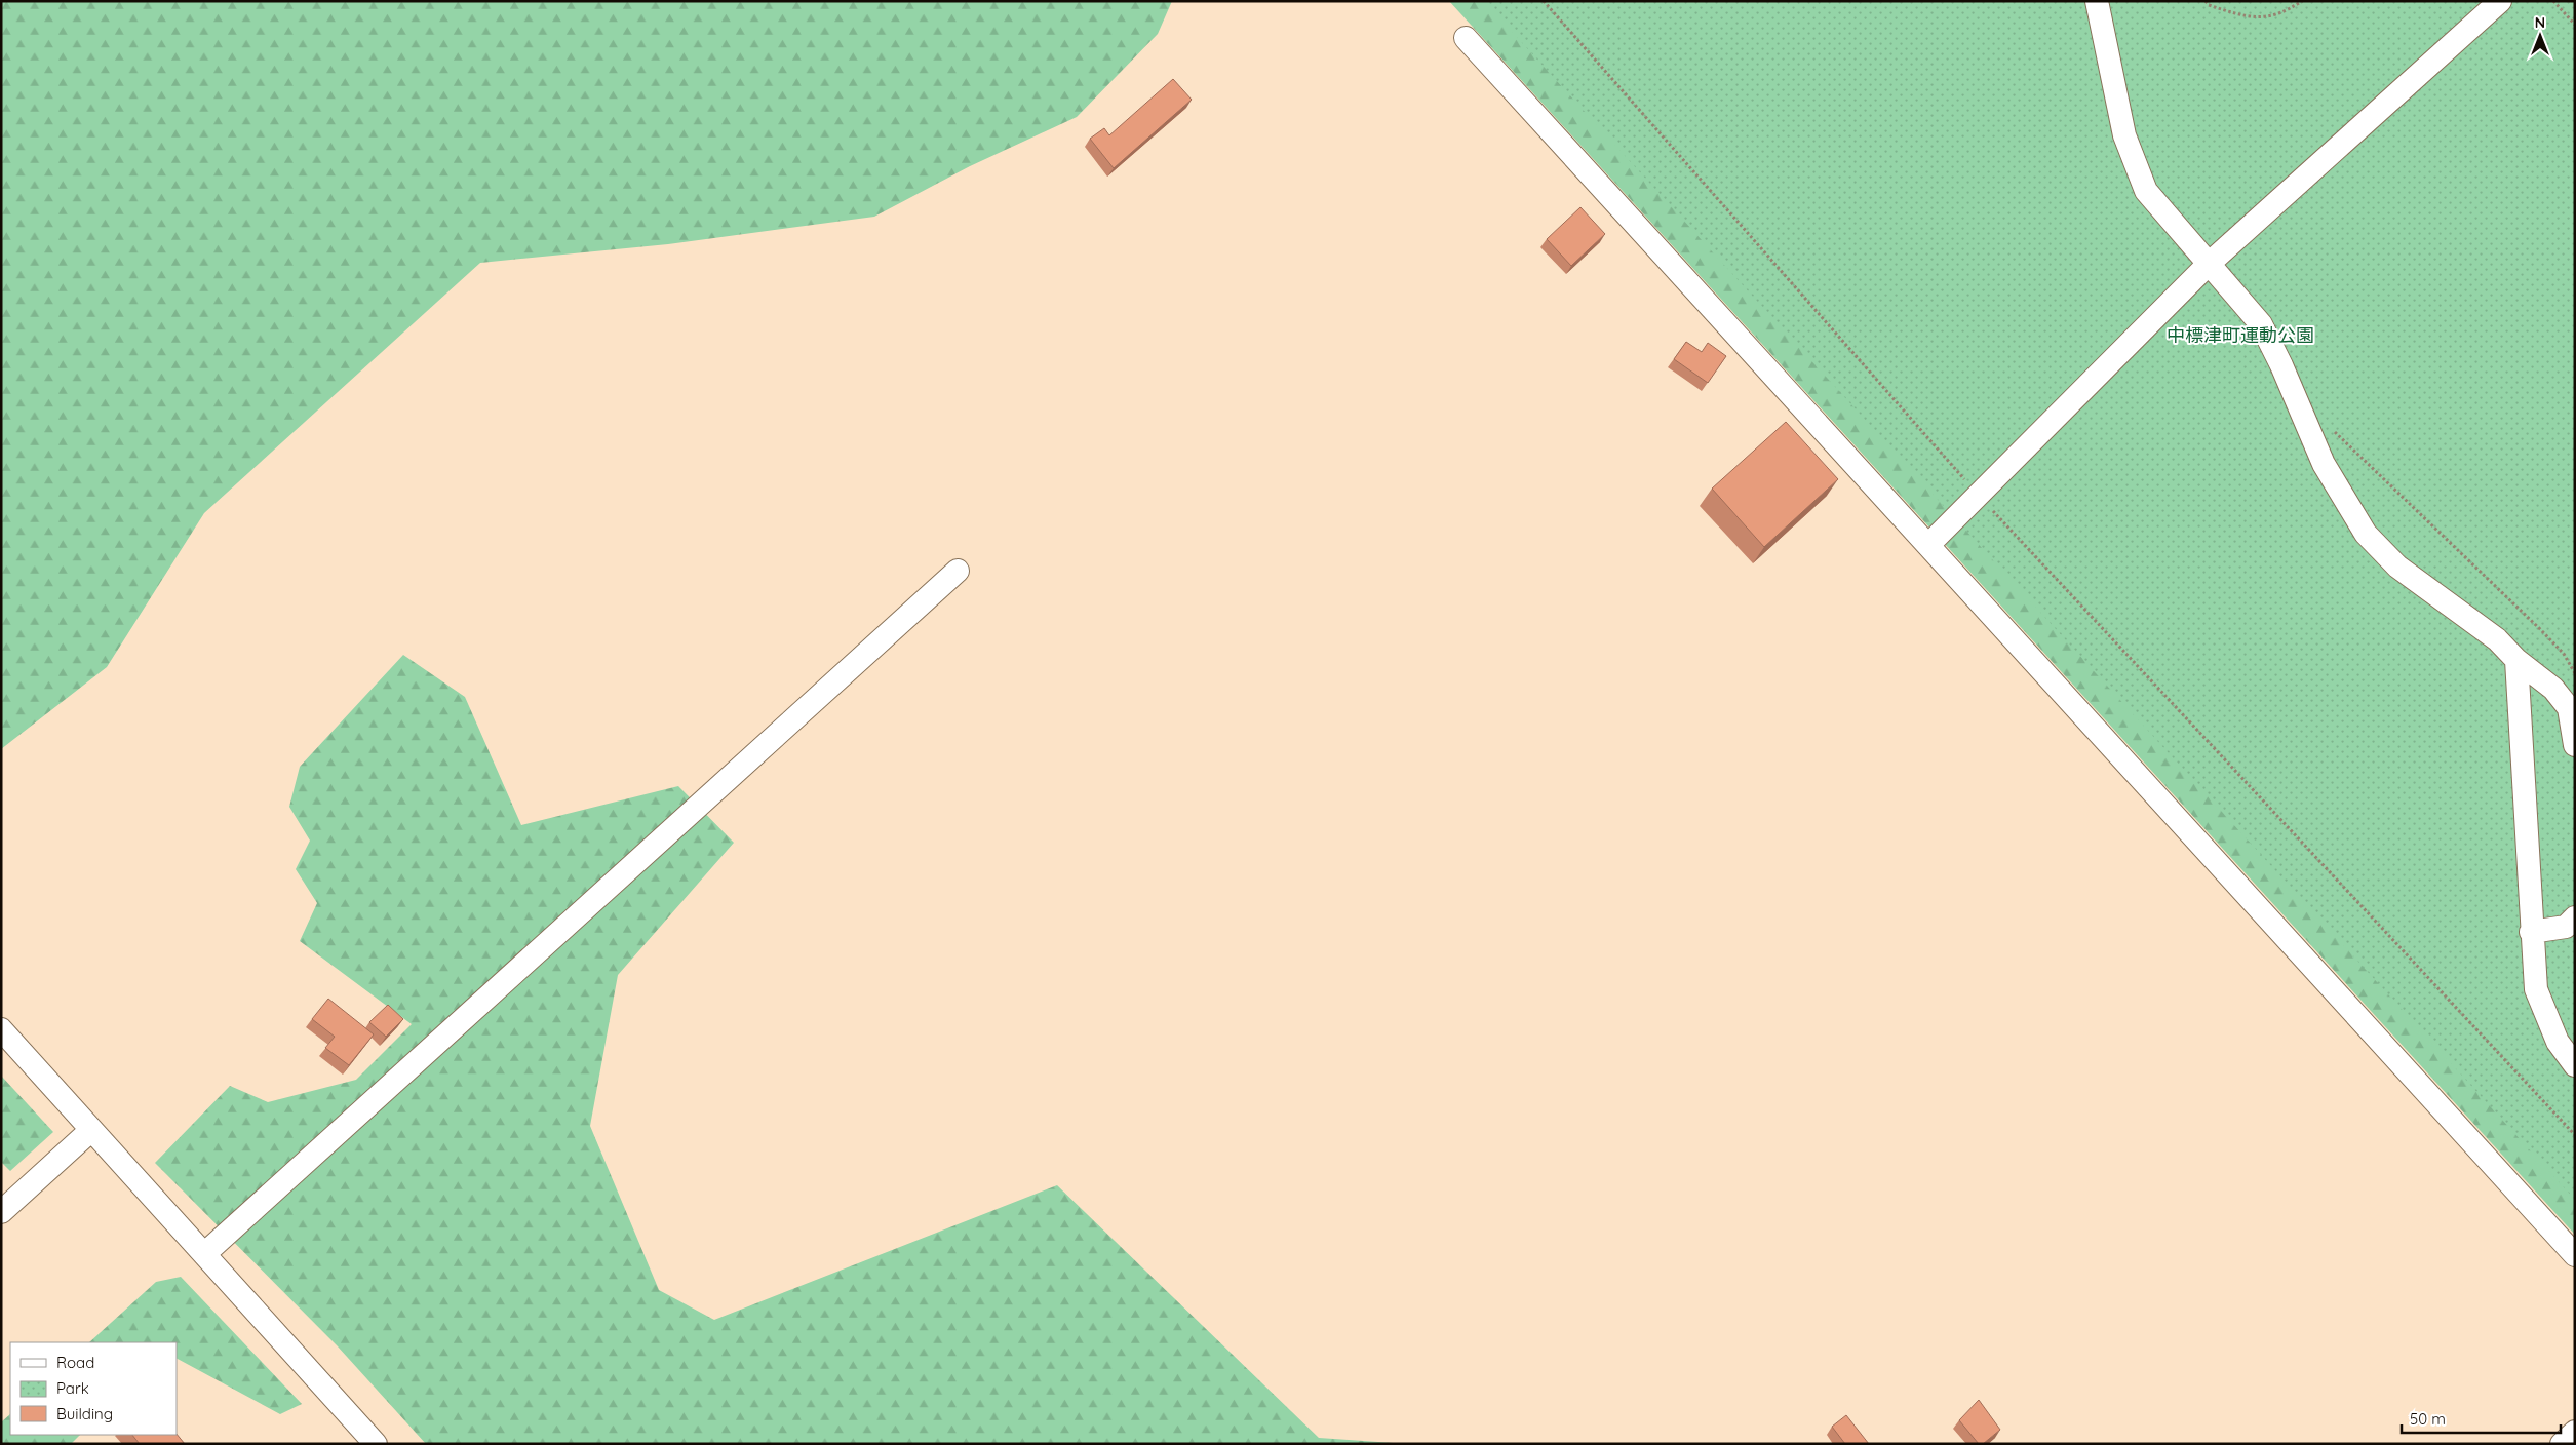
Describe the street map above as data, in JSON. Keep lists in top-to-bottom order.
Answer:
{
  "parks": ["中標津町運動公園"],
  "legend": ["Road", "Park", "Building"],
  "scale_bar": "50 m",
  "north": "top"
}
